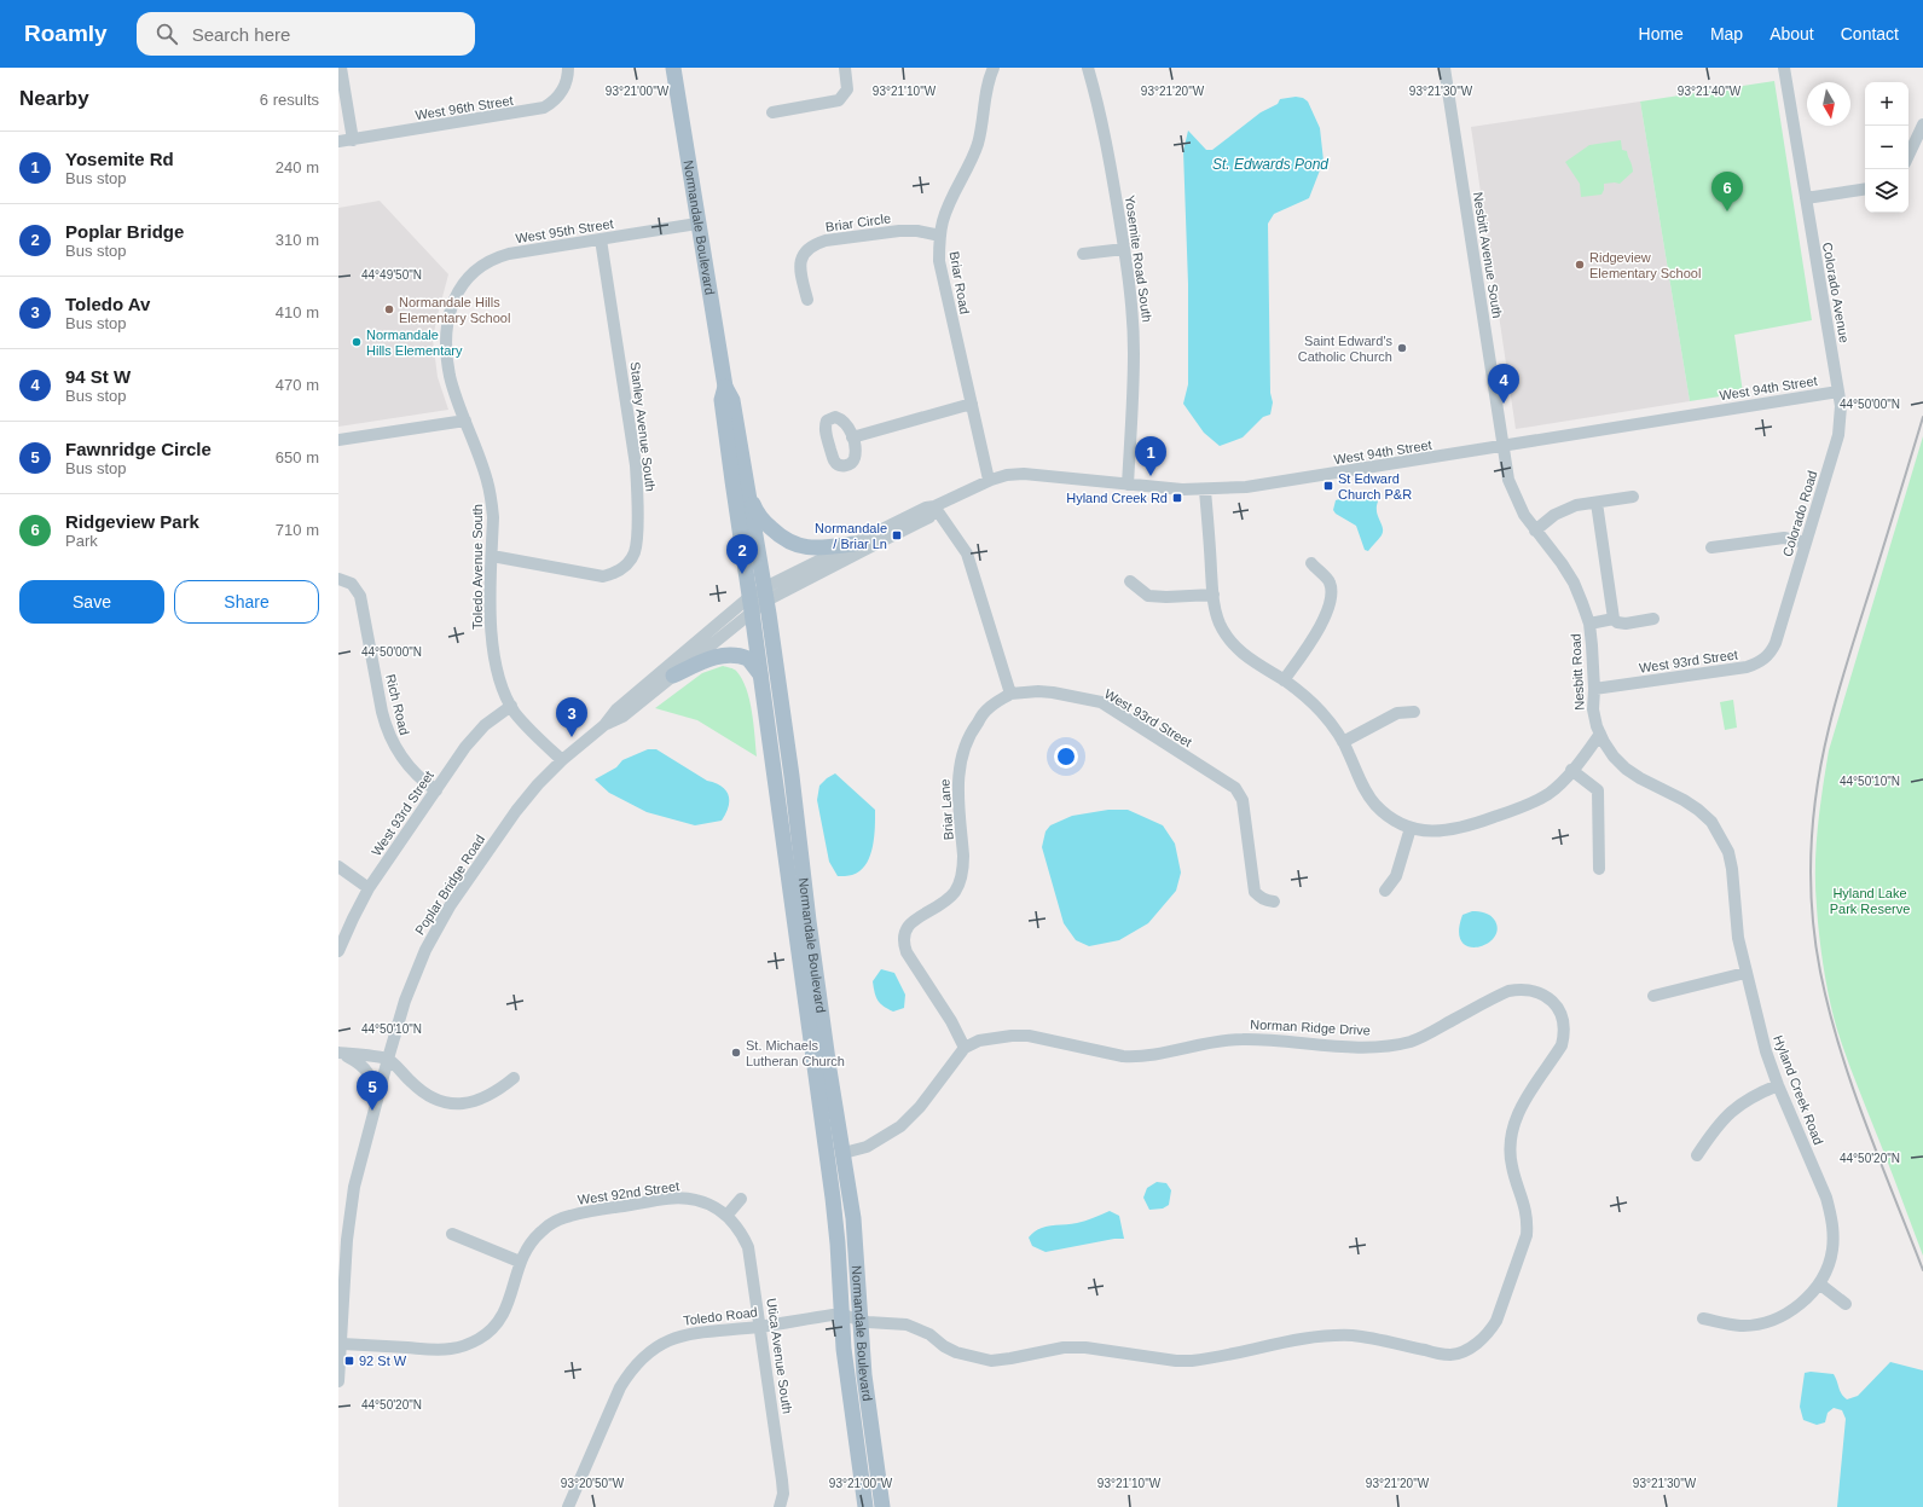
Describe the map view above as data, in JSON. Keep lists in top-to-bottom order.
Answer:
{
  "streets": {
    "main road": ["Normandale Boulevard"],
    "street": [
      "West 96th Street",
      "Briar Circle",
      "West 95th Street",
      "Nesbitt Avenue South",
      "Yosemite Road South",
      "Briar Road",
      "Colorado Avenue",
      "West 94th Street",
      "Stanley Avenue South",
      "Colorado Road",
      "Toledo Avenue South",
      "West 93rd Street",
      "Nesbitt Road",
      "Rich Road",
      "Briar Lane",
      "Poplar Bridge Road",
      "Norman Ridge Drive",
      "Hyland Creek Road",
      "West 92nd Street",
      "Toledo Road",
      "Utica Avenue South"
    ]
  },
  "crossings": [
    ["Briar Circle", "Briar Road"],
    ["Normandale Boulevard", "West 95th Street"],
    ["Normandale Boulevard", "Poplar Bridge Road"],
    ["Normandale Boulevard", "Norman Ridge Drive"],
    ["Normandale Boulevard", "Toledo Road"],
    ["West 95th Street", "Stanley Avenue South"],
    ["West 95th Street", "Toledo Avenue South"],
    ["Nesbitt Avenue South", "West 94th Street"],
    ["Nesbitt Avenue South", "Nesbitt Road"],
    ["Yosemite Road South", "West 94th Street"],
    ["Briar Road", "West 94th Street"],
    ["Colorado Avenue", "West 94th Street"],
    ["Colorado Avenue", "Colorado Road"],
    ["West 94th Street", "Colorado Road"],
    ["West 94th Street", "Nesbitt Road"],
    ["West 94th Street", "Poplar Bridge Road"],
    ["Stanley Avenue South", "Toledo Avenue South"],
    ["Colorado Road", "West 93rd Street"],
    ["Toledo Avenue South", "West 93rd Street"],
    ["Toledo Avenue South", "Poplar Bridge Road"],
    ["West 93rd Street", "Nesbitt Road"],
    ["West 93rd Street", "Rich Road"],
    ["West 93rd Street", "Briar Lane"],
    ["Nesbitt Road", "Hyland Creek Road"],
    ["Briar Lane", "Norman Ridge Drive"],
    ["Poplar Bridge Road", "West 92nd Street"],
    ["Norman Ridge Drive", "Toledo Road"],
    ["West 92nd Street", "Utica Avenue South"],
    ["Toledo Road", "Utica Avenue South"]
  ],
  "water": ["St. Edwards Pond"],
  "parks": ["Hyland Lake Park Reserve"],
  "places": {
    "other": [
      "Ridgeview Elementary School",
      "Normandale Hills Elementary School",
      "Normandale Hills Elementary",
      "Saint Edward's Catholic Church",
      "St. Michaels Lutheran Church"
    ],
    "transit": [
      "St Edward Church P&R",
      "Hyland Creek Rd",
      "Normandale / Briar Ln",
      "92 St W"
    ]
  },
  "north": "bottom",
  "page": {
    "header": "Roamly",
    "search": "Search here",
    "nav": [
      "Home",
      "Map",
      "About",
      "Contact"
    ],
    "heading": ["Nearby", "6 results"],
    "map_buttons": ["+", "−"],
    "list": [
      {
        "mark": "1",
        "name": "Yosemite Rd",
        "note": "Bus stop",
        "value": "240 m"
      },
      {
        "mark": "2",
        "name": "Poplar Bridge",
        "note": "Bus stop",
        "value": "310 m"
      },
      {
        "mark": "3",
        "name": "Toledo Av",
        "note": "Bus stop",
        "value": "410 m"
      },
      {
        "mark": "4",
        "name": "94 St W",
        "note": "Bus stop",
        "value": "470 m"
      },
      {
        "mark": "5",
        "name": "Fawnridge Circle",
        "note": "Bus stop",
        "value": "650 m"
      },
      {
        "mark": "6",
        "name": "Ridgeview Park",
        "note": "Park",
        "value": "710 m"
      }
    ],
    "pins": [
      "6",
      "4",
      "1",
      "2",
      "3",
      "5"
    ],
    "buttons": ["Save", "Share"]
  },
  "coordinates": [
    "93°21'40\"W",
    "93°21'00\"W",
    "93°21'10\"W",
    "93°21'20\"W",
    "93°21'30\"W",
    "44°49'50\"N",
    "44°50'00\"N",
    "44°50'10\"N",
    "44°50'20\"N",
    "93°20'50\"W"
  ]
}
